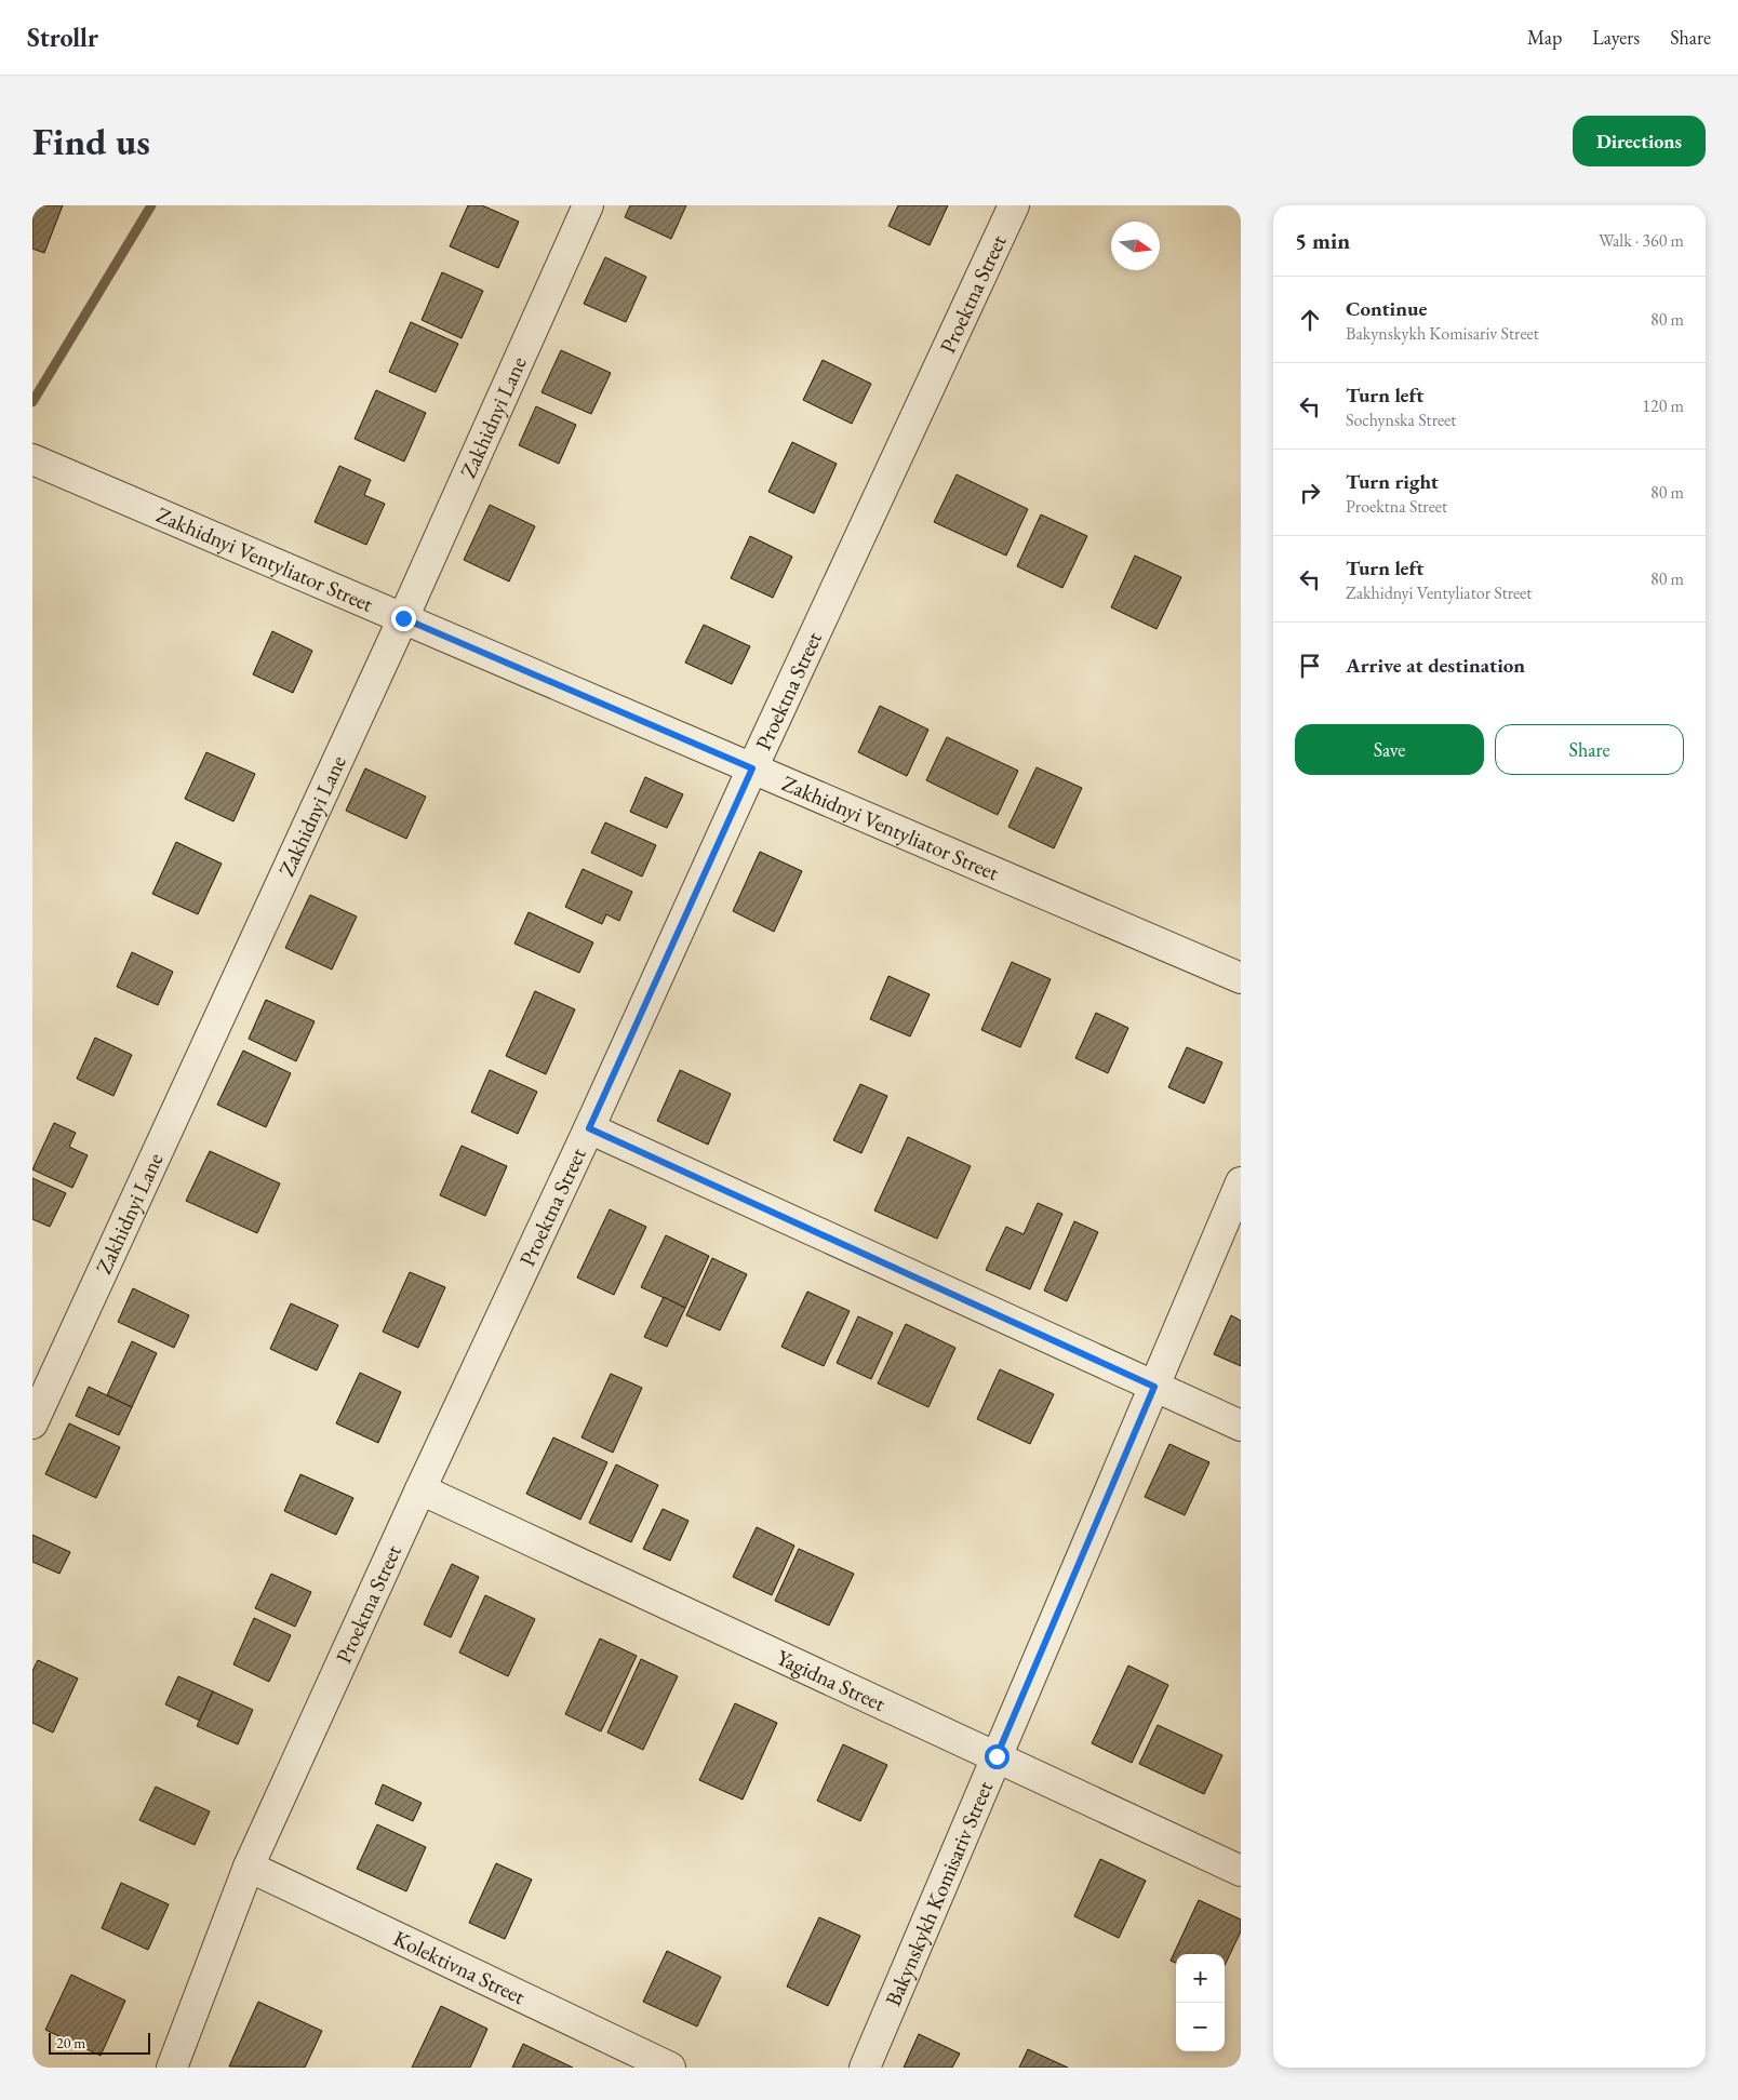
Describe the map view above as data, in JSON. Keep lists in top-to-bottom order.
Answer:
{
  "streets": {
    "street": [
      "Proektna Street",
      "Zakhidnyi Lane",
      "Zakhidnyi Ventyliator Street",
      "Yagidna Street",
      "Bakynskykh Komisariv Street",
      "Kolektivna Street"
    ]
  },
  "crossings": [
    ["Proektna Street", "Zakhidnyi Ventyliator Street"],
    ["Proektna Street", "Yagidna Street"],
    ["Proektna Street", "Kolektivna Street"],
    ["Zakhidnyi Lane", "Zakhidnyi Ventyliator Street"],
    ["Yagidna Street", "Bakynskykh Komisariv Street"]
  ],
  "scale_bar": "20 m",
  "north": "right",
  "page": {
    "header": "Strollr",
    "nav": ["Map", "Layers", "Share"],
    "buttons": [
      "Directions",
      ["Save", "Share"]
    ],
    "title": "Find us",
    "heading": ["5 min", "Walk · 360 m"],
    "list": [
      ["Continue", "Bakynskykh Komisariv Street", "80 m"],
      ["Turn left", "Sochynska Street", "120 m"],
      ["Turn right", "Proektna Street", "80 m"],
      ["Turn left", "Zakhidnyi Ventyliator Street", "80 m"],
      "Arrive at destination"
    ],
    "map_buttons": ["+", "−"],
    "scale": "20 m"
  }
}
